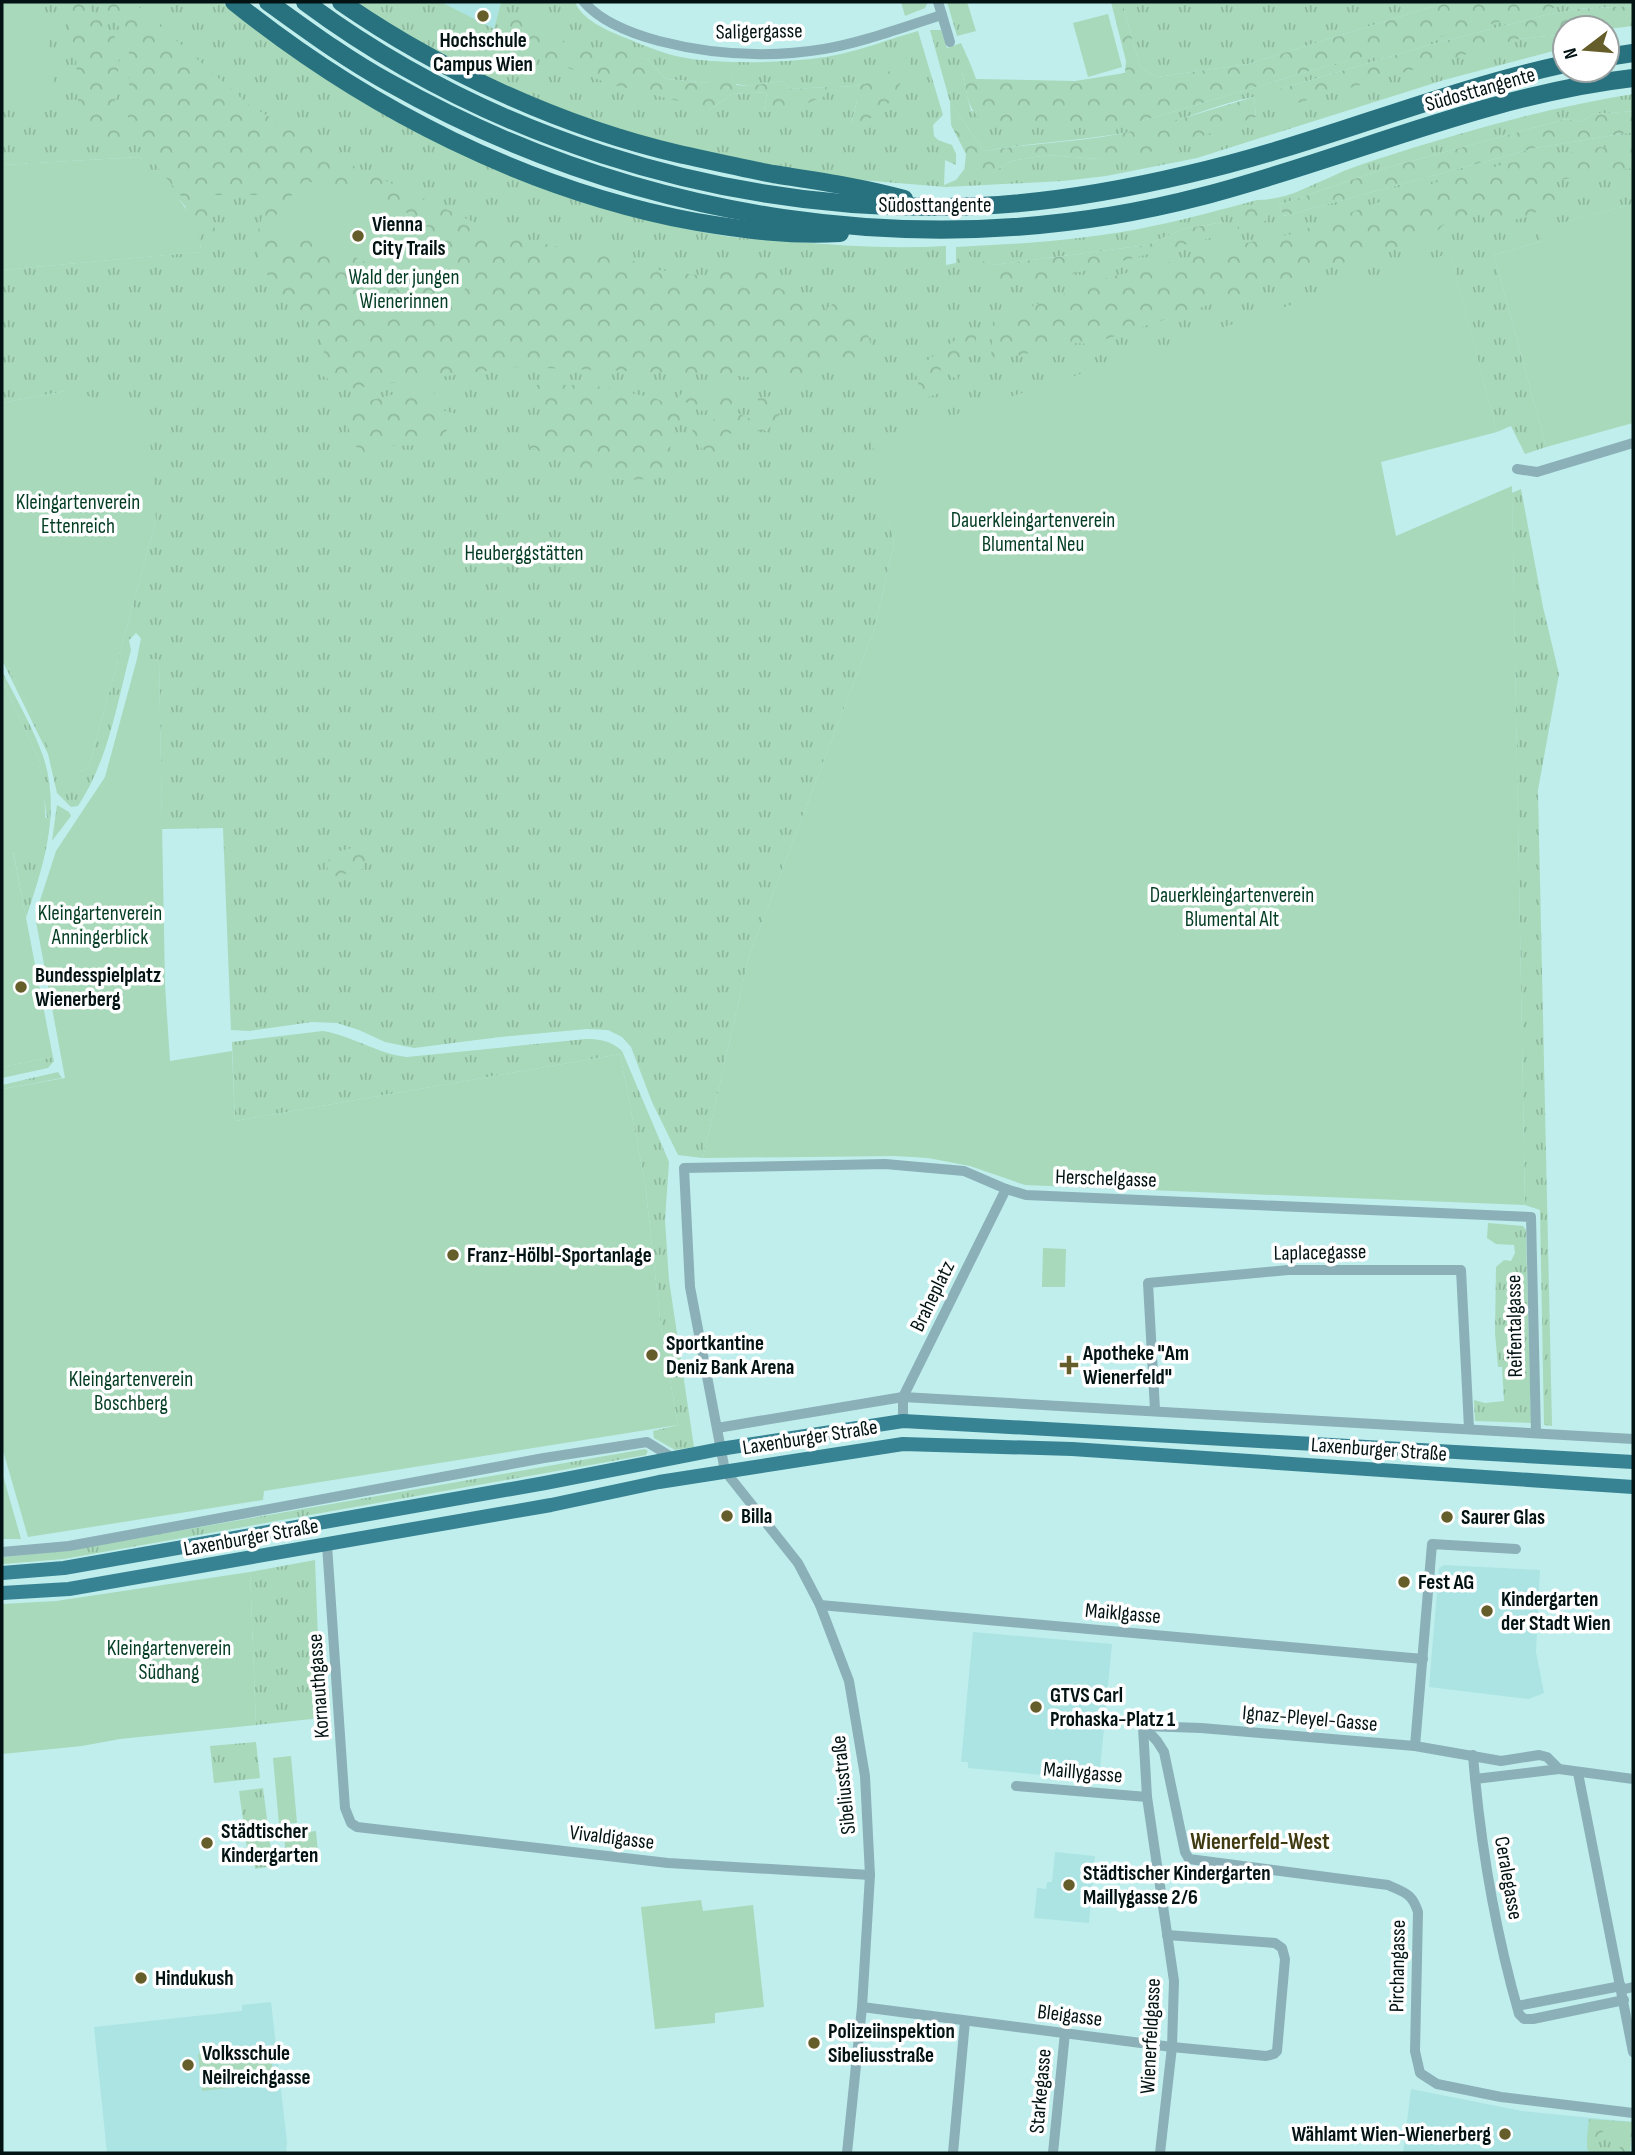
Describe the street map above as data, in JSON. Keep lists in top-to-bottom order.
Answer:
{
  "streets": {
    "highway": ["Südosttangente"],
    "main road": ["Laxenburger Straße"],
    "street": [
      "Saligergasse",
      "Herschelgasse",
      "Laplacegasse",
      "Braheplatz",
      "Reifentalgasse",
      "Maiklgasse",
      "Kornauthgasse",
      "Ignaz-Pleyel-Gasse",
      "Maillygasse",
      "Sibeliusstraße",
      "Vivaldigasse",
      "Ceralegasse",
      "Pirchangasse",
      "Bleigasse",
      "Wienerfeldgasse",
      "Starkegasse"
    ]
  },
  "crossings": [
    ["Herschelgasse", "Braheplatz"],
    ["Herschelgasse", "Reifentalgasse"],
    ["Herschelgasse", "Sibeliusstraße"],
    ["Laplacegasse", "Laxenburger Straße"],
    ["Braheplatz", "Laxenburger Straße"],
    ["Reifentalgasse", "Laxenburger Straße"],
    ["Laxenburger Straße", "Kornauthgasse"],
    ["Laxenburger Straße", "Sibeliusstraße"],
    ["Maiklgasse", "Sibeliusstraße"],
    ["Kornauthgasse", "Vivaldigasse"],
    ["Ignaz-Pleyel-Gasse", "Ceralegasse"],
    ["Ignaz-Pleyel-Gasse", "Pirchangasse"],
    ["Ignaz-Pleyel-Gasse", "Wienerfeldgasse"],
    ["Maillygasse", "Wienerfeldgasse"],
    ["Sibeliusstraße", "Vivaldigasse"],
    ["Sibeliusstraße", "Bleigasse"],
    ["Pirchangasse", "Wienerfeldgasse"],
    ["Bleigasse", "Wienerfeldgasse"],
    ["Bleigasse", "Starkegasse"]
  ],
  "districts": ["Wienerfeld-West"],
  "parks": [
    "Wald der jungen Wienerinnen",
    "Kleingartenverein Ettenreich",
    "Dauerkleingartenverein Blumental Neu",
    "Heuberggstätten",
    "Dauerkleingartenverein Blumental Alt",
    "Kleingartenverein Anningerblick",
    "Kleingartenverein Boschberg",
    "Kleingartenverein Südhang"
  ],
  "places": {
    "other": [
      "Hochschule Campus Wien",
      "Vienna City Trails",
      "Bundesspielplatz Wienerberg",
      "Franz-Hölbl-Sportanlage",
      "Sportkantine Deniz Bank Arena",
      "Billa",
      "Saurer Glas",
      "Fest AG",
      "Kindergarten der Stadt Wien",
      "GTVS Carl Prohaska-Platz 1",
      "Städtischer Kindergarten",
      "Städtischer Kindergarten Maillygasse 2/6",
      "Hindukush",
      "Polizeiinspektion Sibeliusstraße",
      "Volksschule Neilreichgasse",
      "Wählamt Wien-Wienerberg"
    ],
    "health": ["Apotheke \"Am Wienerfeld\""]
  },
  "north": "left"
}
